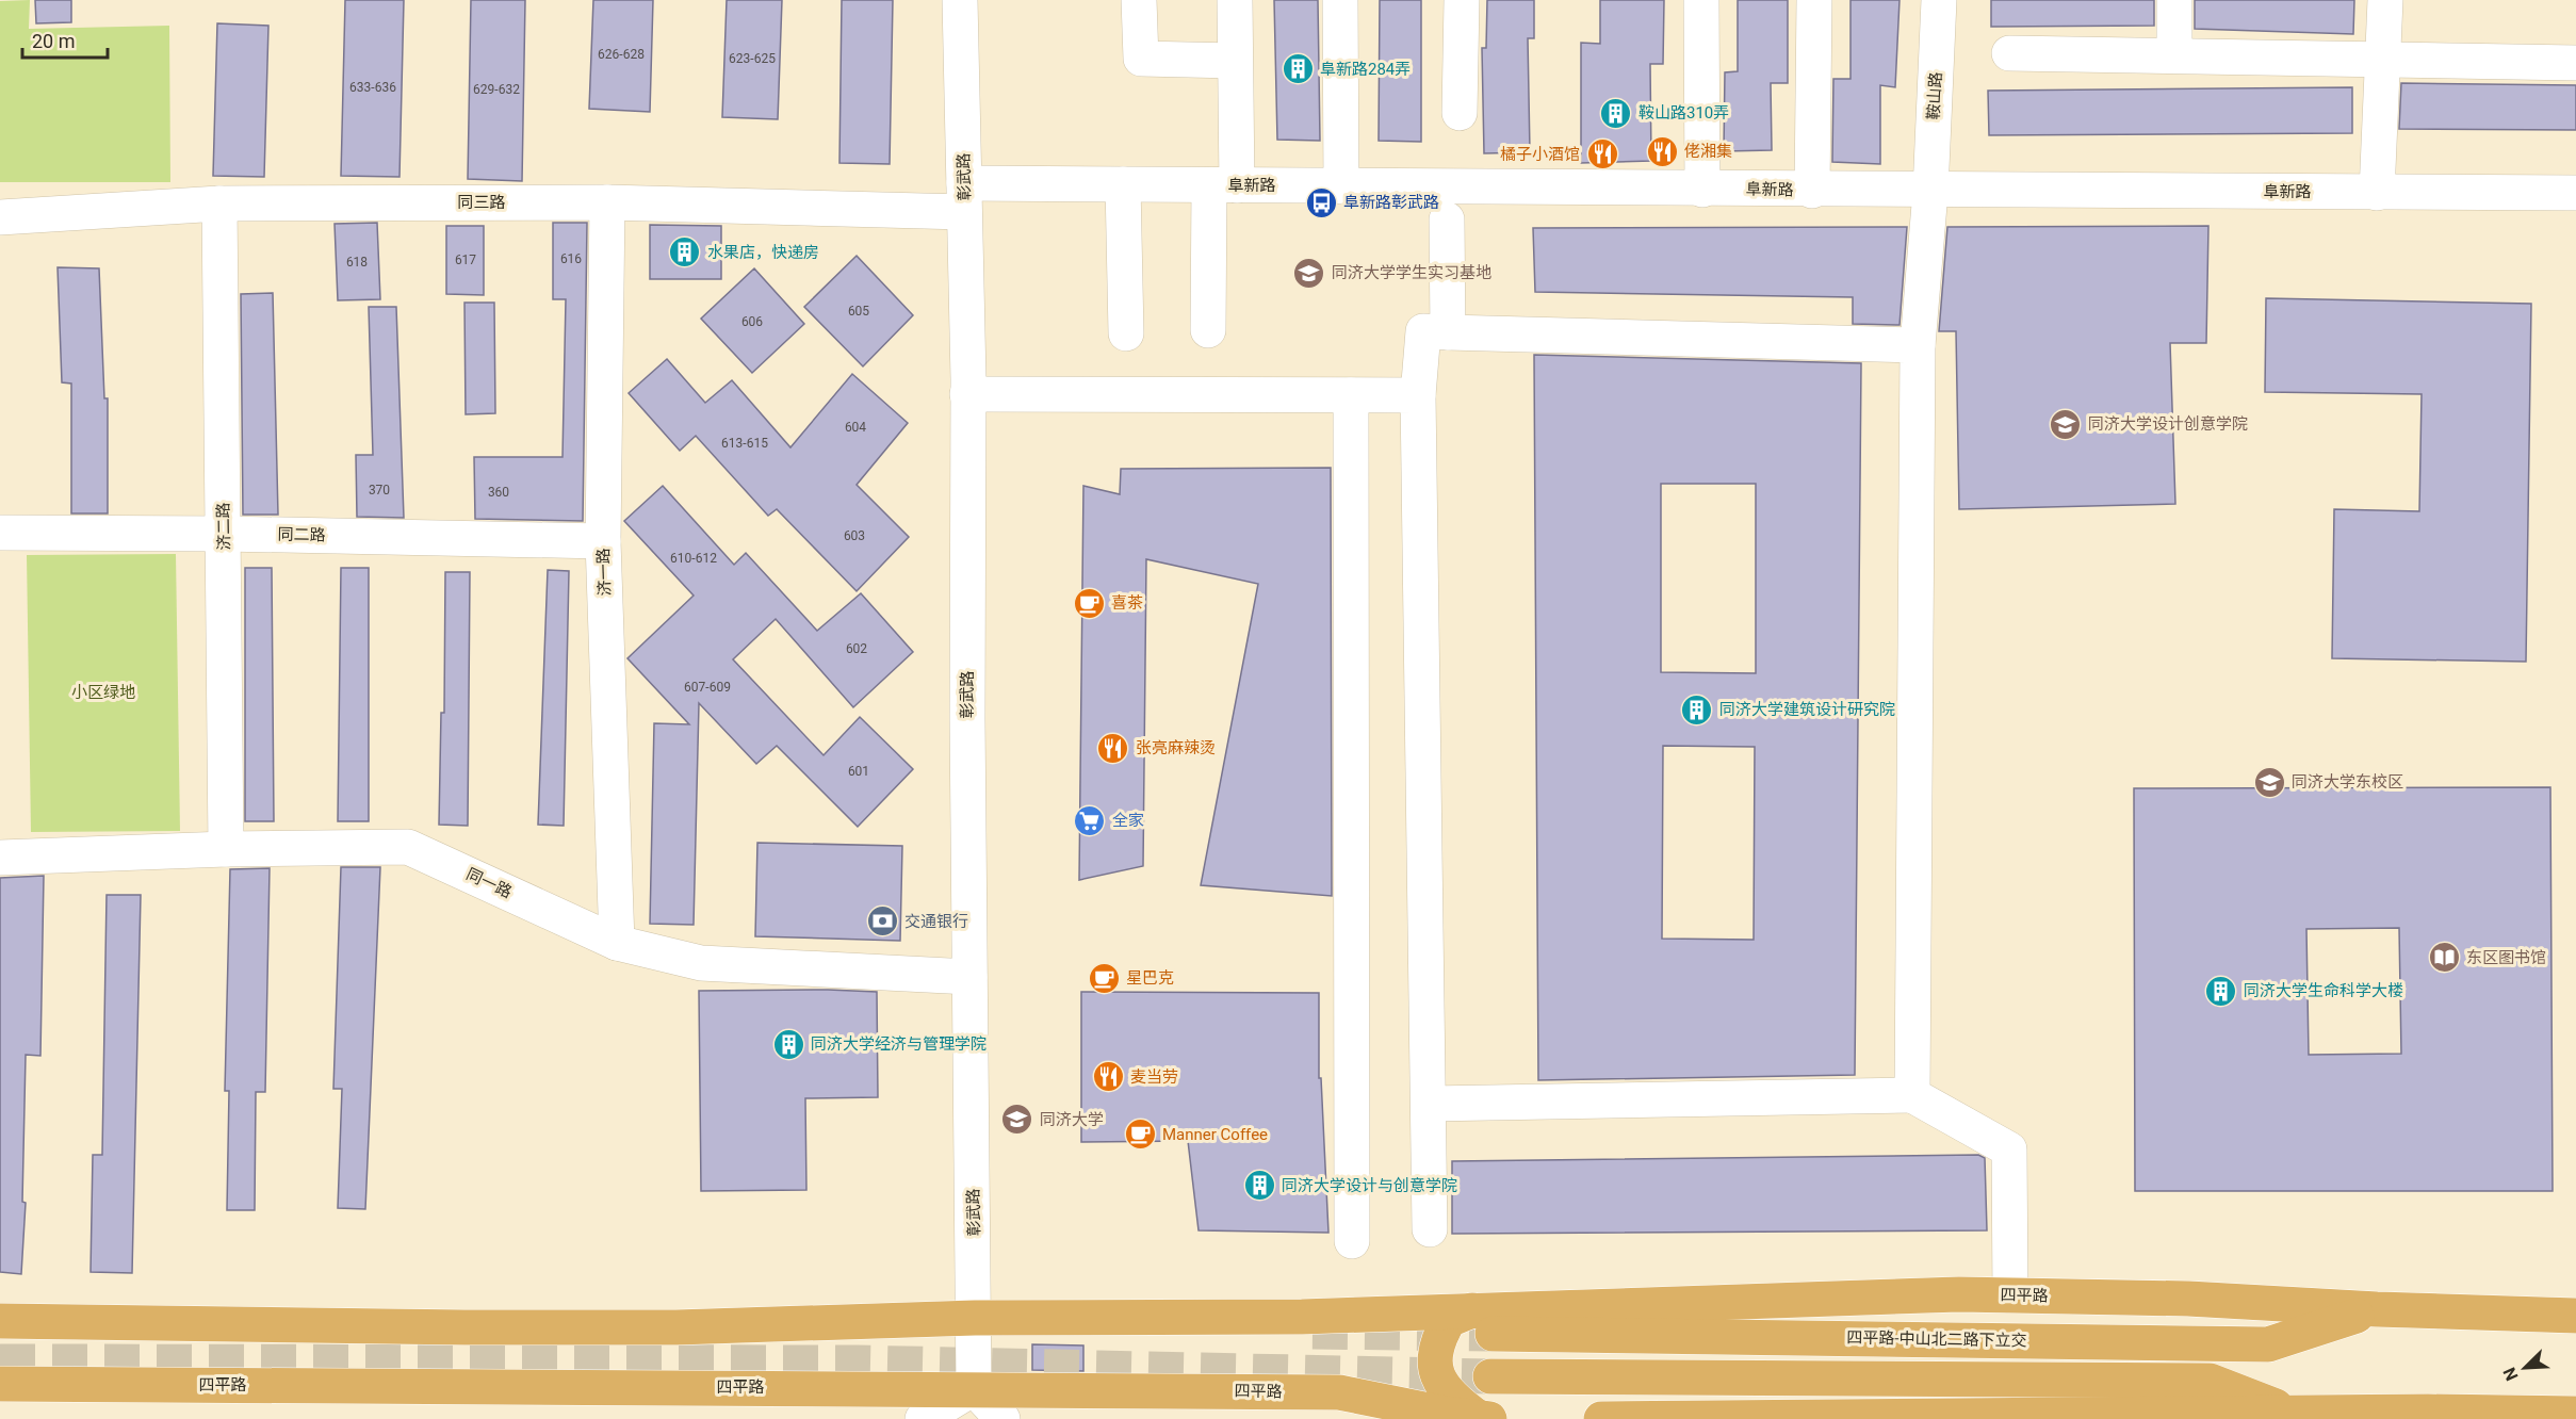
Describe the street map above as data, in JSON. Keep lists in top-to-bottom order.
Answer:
{
  "streets": {
    "main road": ["四平路", "四平路-中山北二路下立交"],
    "street": [
      "鞍山路",
      "彰武路",
      "阜新路",
      "同三路",
      "济二路",
      "同二路",
      "济一路",
      "同一路"
    ]
  },
  "crossings": [
    ["鞍山路", "阜新路"],
    ["彰武路", "阜新路"],
    ["彰武路", "同三路"],
    ["彰武路", "同一路"],
    ["彰武路", "四平路"],
    ["阜新路", "同三路"],
    ["同三路", "济二路"],
    ["同三路", "济一路"],
    ["济二路", "同二路"],
    ["济二路", "同一路"],
    ["同二路", "济一路"],
    ["济一路", "同一路"],
    ["四平路", "四平路-中山北二路下立交"]
  ],
  "parks": ["小区绿地"],
  "places": {
    "building": [
      "阜新路284弄",
      "鞍山路310弄",
      "水果店，快递房",
      "同济大学建筑设计研究院",
      "同济大学生命科学大楼",
      "同济大学经济与管理学院",
      "同济大学设计与创意学院"
    ],
    "restaurant": [
      "佬湘集",
      "橘子小酒馆",
      "张亮麻辣烫",
      "麦当劳"
    ],
    "bus stop": ["阜新路彰武路"],
    "school or university": [
      "同济大学学生实习基地",
      "同济大学设计创意学院",
      "同济大学东校区",
      "同济大学"
    ],
    "cafe": ["喜茶", "星巴克", "Manner Coffee"],
    "supermarket": ["全家"],
    "bank": ["交通银行"],
    "library": ["东区图书馆"]
  },
  "house_numbers": [
    "626-628",
    "623-625",
    "633-636",
    "629-632",
    "616",
    "617",
    "618",
    "605",
    "606",
    "604",
    "613-615",
    "370",
    "360",
    "603",
    "610-612",
    "602",
    "607-609",
    "601"
  ],
  "scale_bar": "20 m",
  "north": "bottom left"
}
